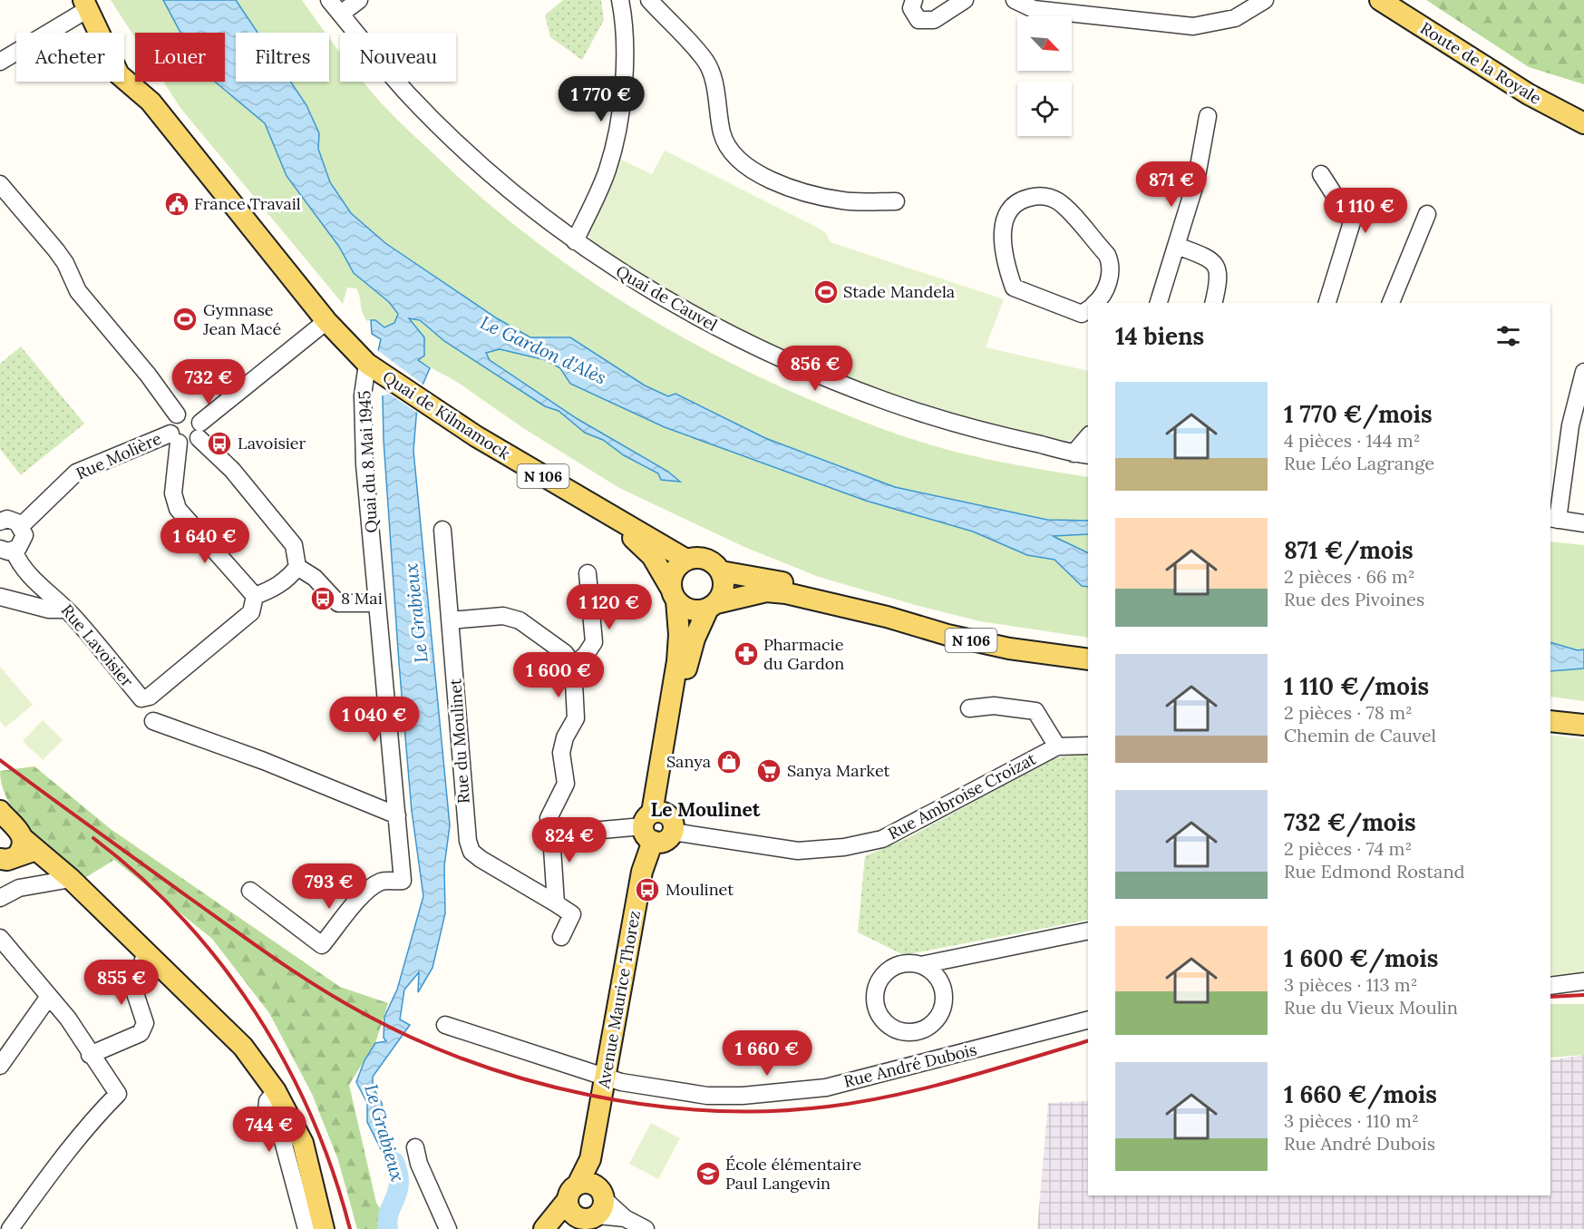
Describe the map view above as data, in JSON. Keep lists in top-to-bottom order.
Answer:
{
  "streets": {
    "main road": [
      "Route de la Royale",
      "Quai de Kilmamock",
      "N 106",
      "Avenue Maurice Thorez"
    ],
    "street": [
      "Quai de Cauvel",
      "Rue Molière",
      "Quai du 8 Mai 1945",
      "Rue Lavoisier",
      "Rue du Moulinet",
      "Rue Ambroise Croizat",
      "Rue André Dubois"
    ]
  },
  "crossings": [
    ["Quai de Kilmamock", "Quai du 8 Mai 1945"],
    ["Quai de Kilmamock", "N 106"],
    ["Quai de Kilmamock", "Avenue Maurice Thorez"],
    ["Quai du 8 Mai 1945", "N 106"],
    ["N 106", "Avenue Maurice Thorez"],
    ["Avenue Maurice Thorez", "Rue André Dubois"]
  ],
  "districts": ["Le Moulinet"],
  "water": ["Le Gardon d'Alès", "Le Grabieux"],
  "places": {
    "public building": ["France Travail"],
    "sports": ["Stade Mandela", "Gymnase Jean Macé"],
    "bus stop": ["Lavoisier", "8 Mai", "Moulinet"],
    "pharmacy": ["Pharmacie du Gardon"],
    "shop": ["Sanya"],
    "supermarket": ["Sanya Market"],
    "school or university": ["École élémentaire Paul Langevin"]
  },
  "north": "bottom right",
  "page": {
    "chip": [
      "Acheter",
      "Louer",
      "Filtres",
      "Nouveau"
    ],
    "price": [
      "1 770 €",
      "871 €",
      "1 110 €",
      "856 €",
      "732 €",
      "1 640 €",
      "1 120 €",
      "1 600 €",
      "1 040 €",
      "824 €",
      "793 €",
      "855 €",
      "1 660 €",
      "744 €"
    ],
    "heading": "14 biens",
    "list": [
      {
        "name": "1 770 €/mois",
        "note": "4 pièces · 144 m² · Rue Léo Lagrange"
      },
      {
        "name": "871 €/mois",
        "note": "2 pièces · 66 m² · Rue des Pivoines"
      },
      {
        "name": "1 110 €/mois",
        "note": "2 pièces · 78 m² · Chemin de Cauvel"
      },
      {
        "name": "732 €/mois",
        "note": "2 pièces · 74 m² · Rue Edmond Rostand"
      },
      {
        "name": "1 600 €/mois",
        "note": "3 pièces · 113 m² · Rue du Vieux Moulin"
      },
      {
        "name": "1 660 €/mois",
        "note": "3 pièces · 110 m² · Rue André Dubois"
      }
    ]
  }
}
